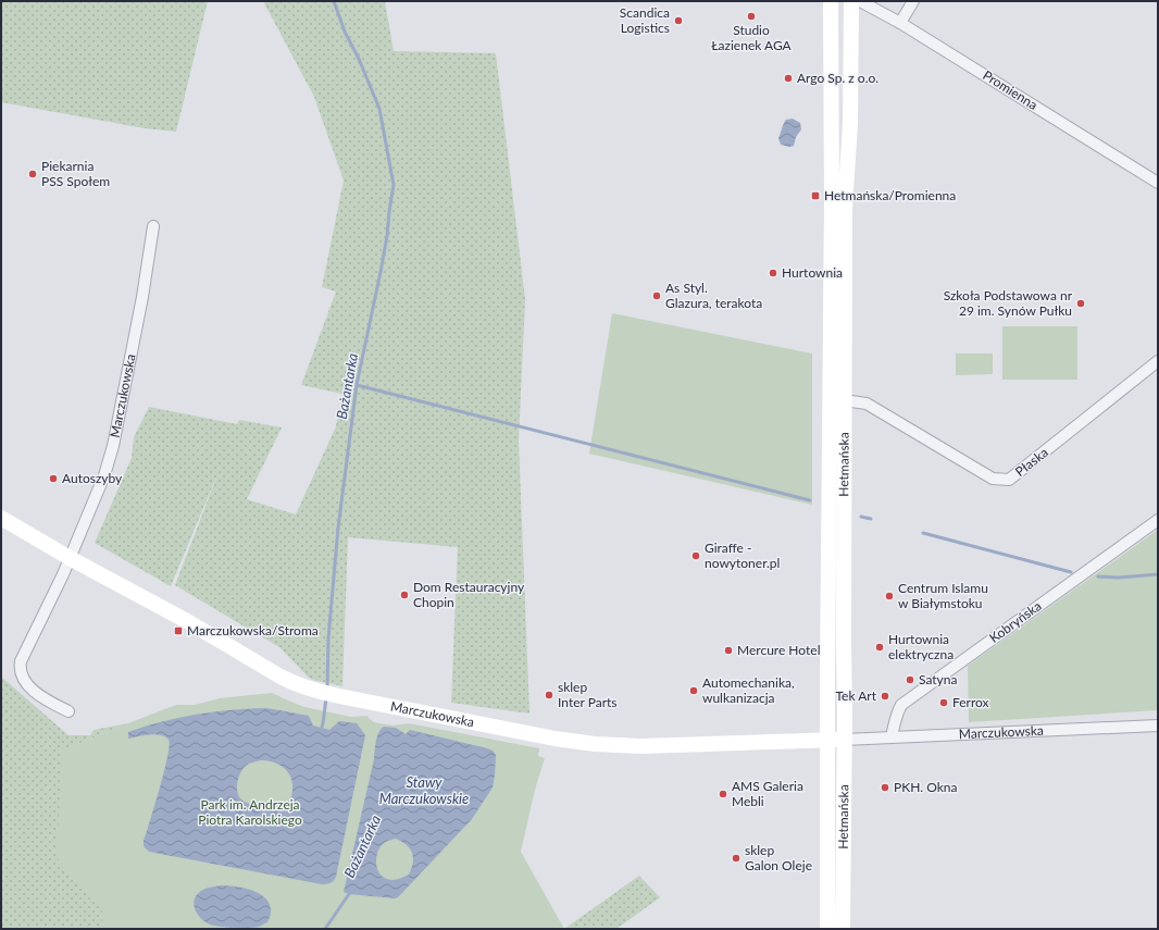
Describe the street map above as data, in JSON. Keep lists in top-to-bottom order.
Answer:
{
  "streets": {
    "main road": ["Marczukowska", "Hetmańska"],
    "street": ["Promienna", "Płaska", "Kobryńska"]
  },
  "crossings": [
    ["Marczukowska", "Hetmańska"],
    ["Marczukowska", "Kobryńska"],
    ["Płaska", "Hetmańska"]
  ],
  "water": ["Bażantarka", "Stawy Marczukowskie"],
  "parks": ["Park im. Andrzeja Piotra Karolskiego"],
  "places": {
    "other": [
      "Studio Łazienek AGA",
      "Scandica Logistics",
      "Argo Sp. z o.o.",
      "Piekarnia PSS Społem",
      "Hurtownia",
      "As Styl. Glazura, terakota",
      "Szkoła Podstawowa nr 29 im. Synów Pułku",
      "Autoszyby",
      "Giraffe - nowytoner.pl",
      "Dom Restauracyjny Chopin",
      "Centrum Islamu w Białymstoku",
      "Hurtownia elektryczna",
      "Mercure Hotel",
      "Satyna",
      "Automechanika, wulkanizacja",
      "sklep Inter Parts",
      "Tek Art",
      "Ferrox",
      "PKH. Okna",
      "AMS Galeria Mebli",
      "sklep Galon Oleje"
    ],
    "transit": ["Hetmańska/Promienna", "Marczukowska/Stroma"]
  }
}
